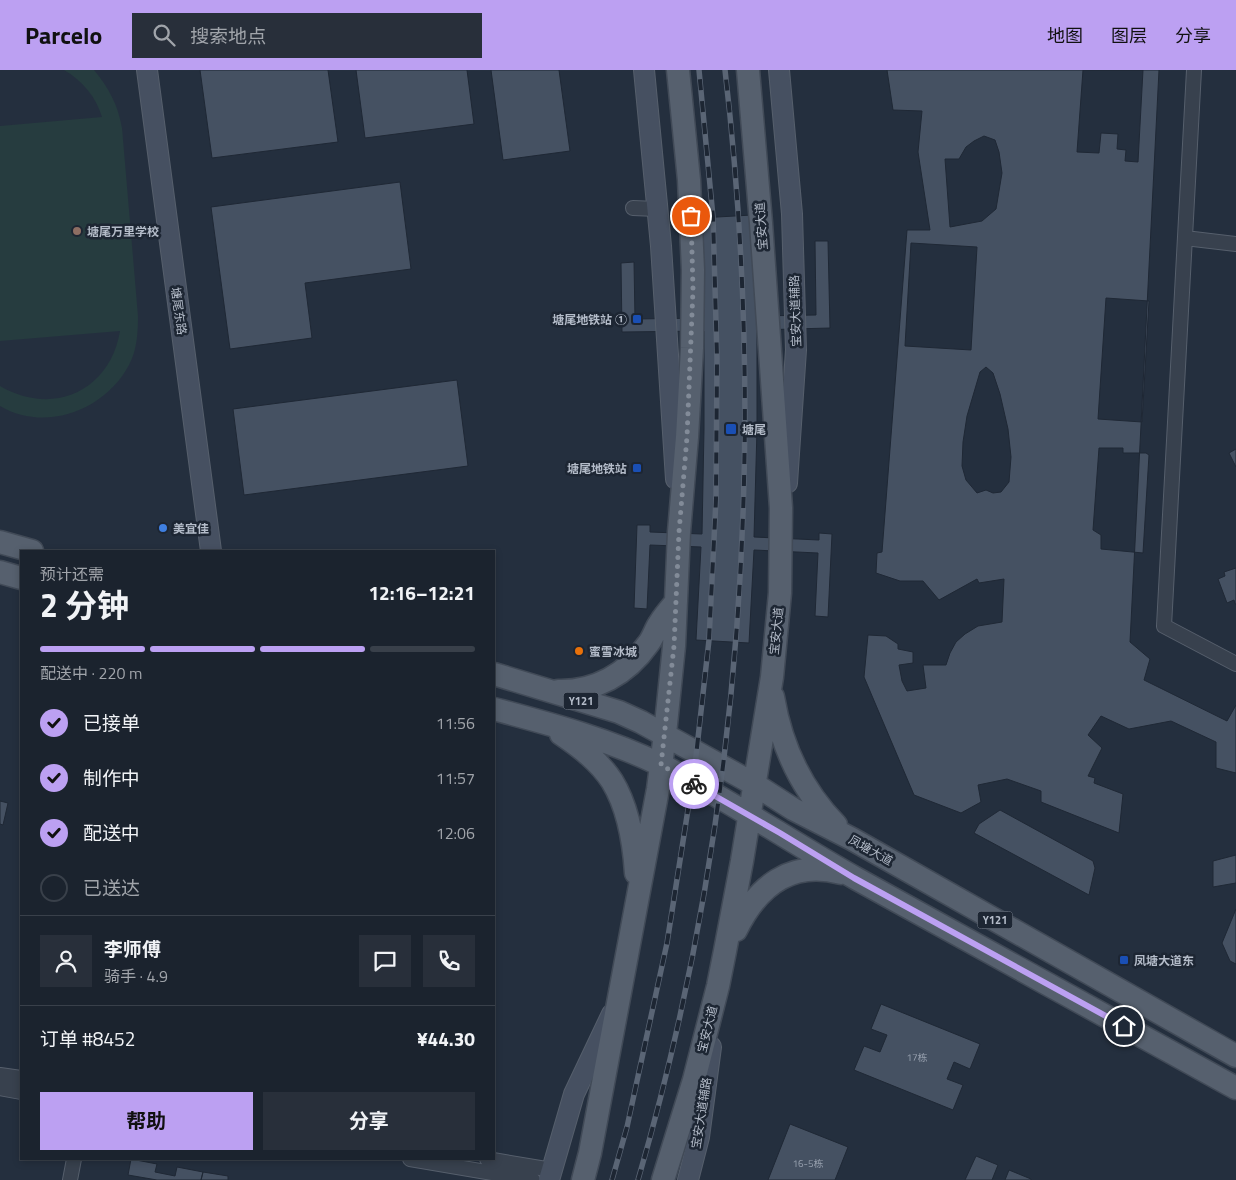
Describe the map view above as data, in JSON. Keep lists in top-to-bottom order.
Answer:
{
  "streets": {
    "main road": [
      "宝安大道",
      "塘尾东路",
      "宝安大道辅路",
      "Y121",
      "凤塘大道"
    ]
  },
  "crossings": [
    ["宝安大道", "宝安大道辅路"],
    ["宝安大道", "Y121"],
    ["宝安大道", "凤塘大道"]
  ],
  "places": {
    "other": ["塘尾万里学校", "美宜佳", "蜜雪冰城"],
    "transit": [
      "塘尾地铁站 ①",
      "塘尾",
      "塘尾地铁站",
      "凤塘大道东"
    ]
  },
  "house_numbers": ["17栋", "16-5栋"],
  "page": {
    "header": "Parcelo",
    "search": "搜索地点",
    "nav": ["地图", "图层", "分享"],
    "heading": ["2 分钟", "预计还需", "12:16–12:21"],
    "panel": [
      "李师傅",
      "骑手 · 4.9",
      "订单 #8452",
      "¥44.30"
    ],
    "bar": "配送中 · 220 m",
    "list": [
      ["已接单", "11:56"],
      ["制作中", "11:57"],
      ["配送中", "12:06"],
      "已送达"
    ],
    "buttons": ["帮助", "分享"]
  }
}
